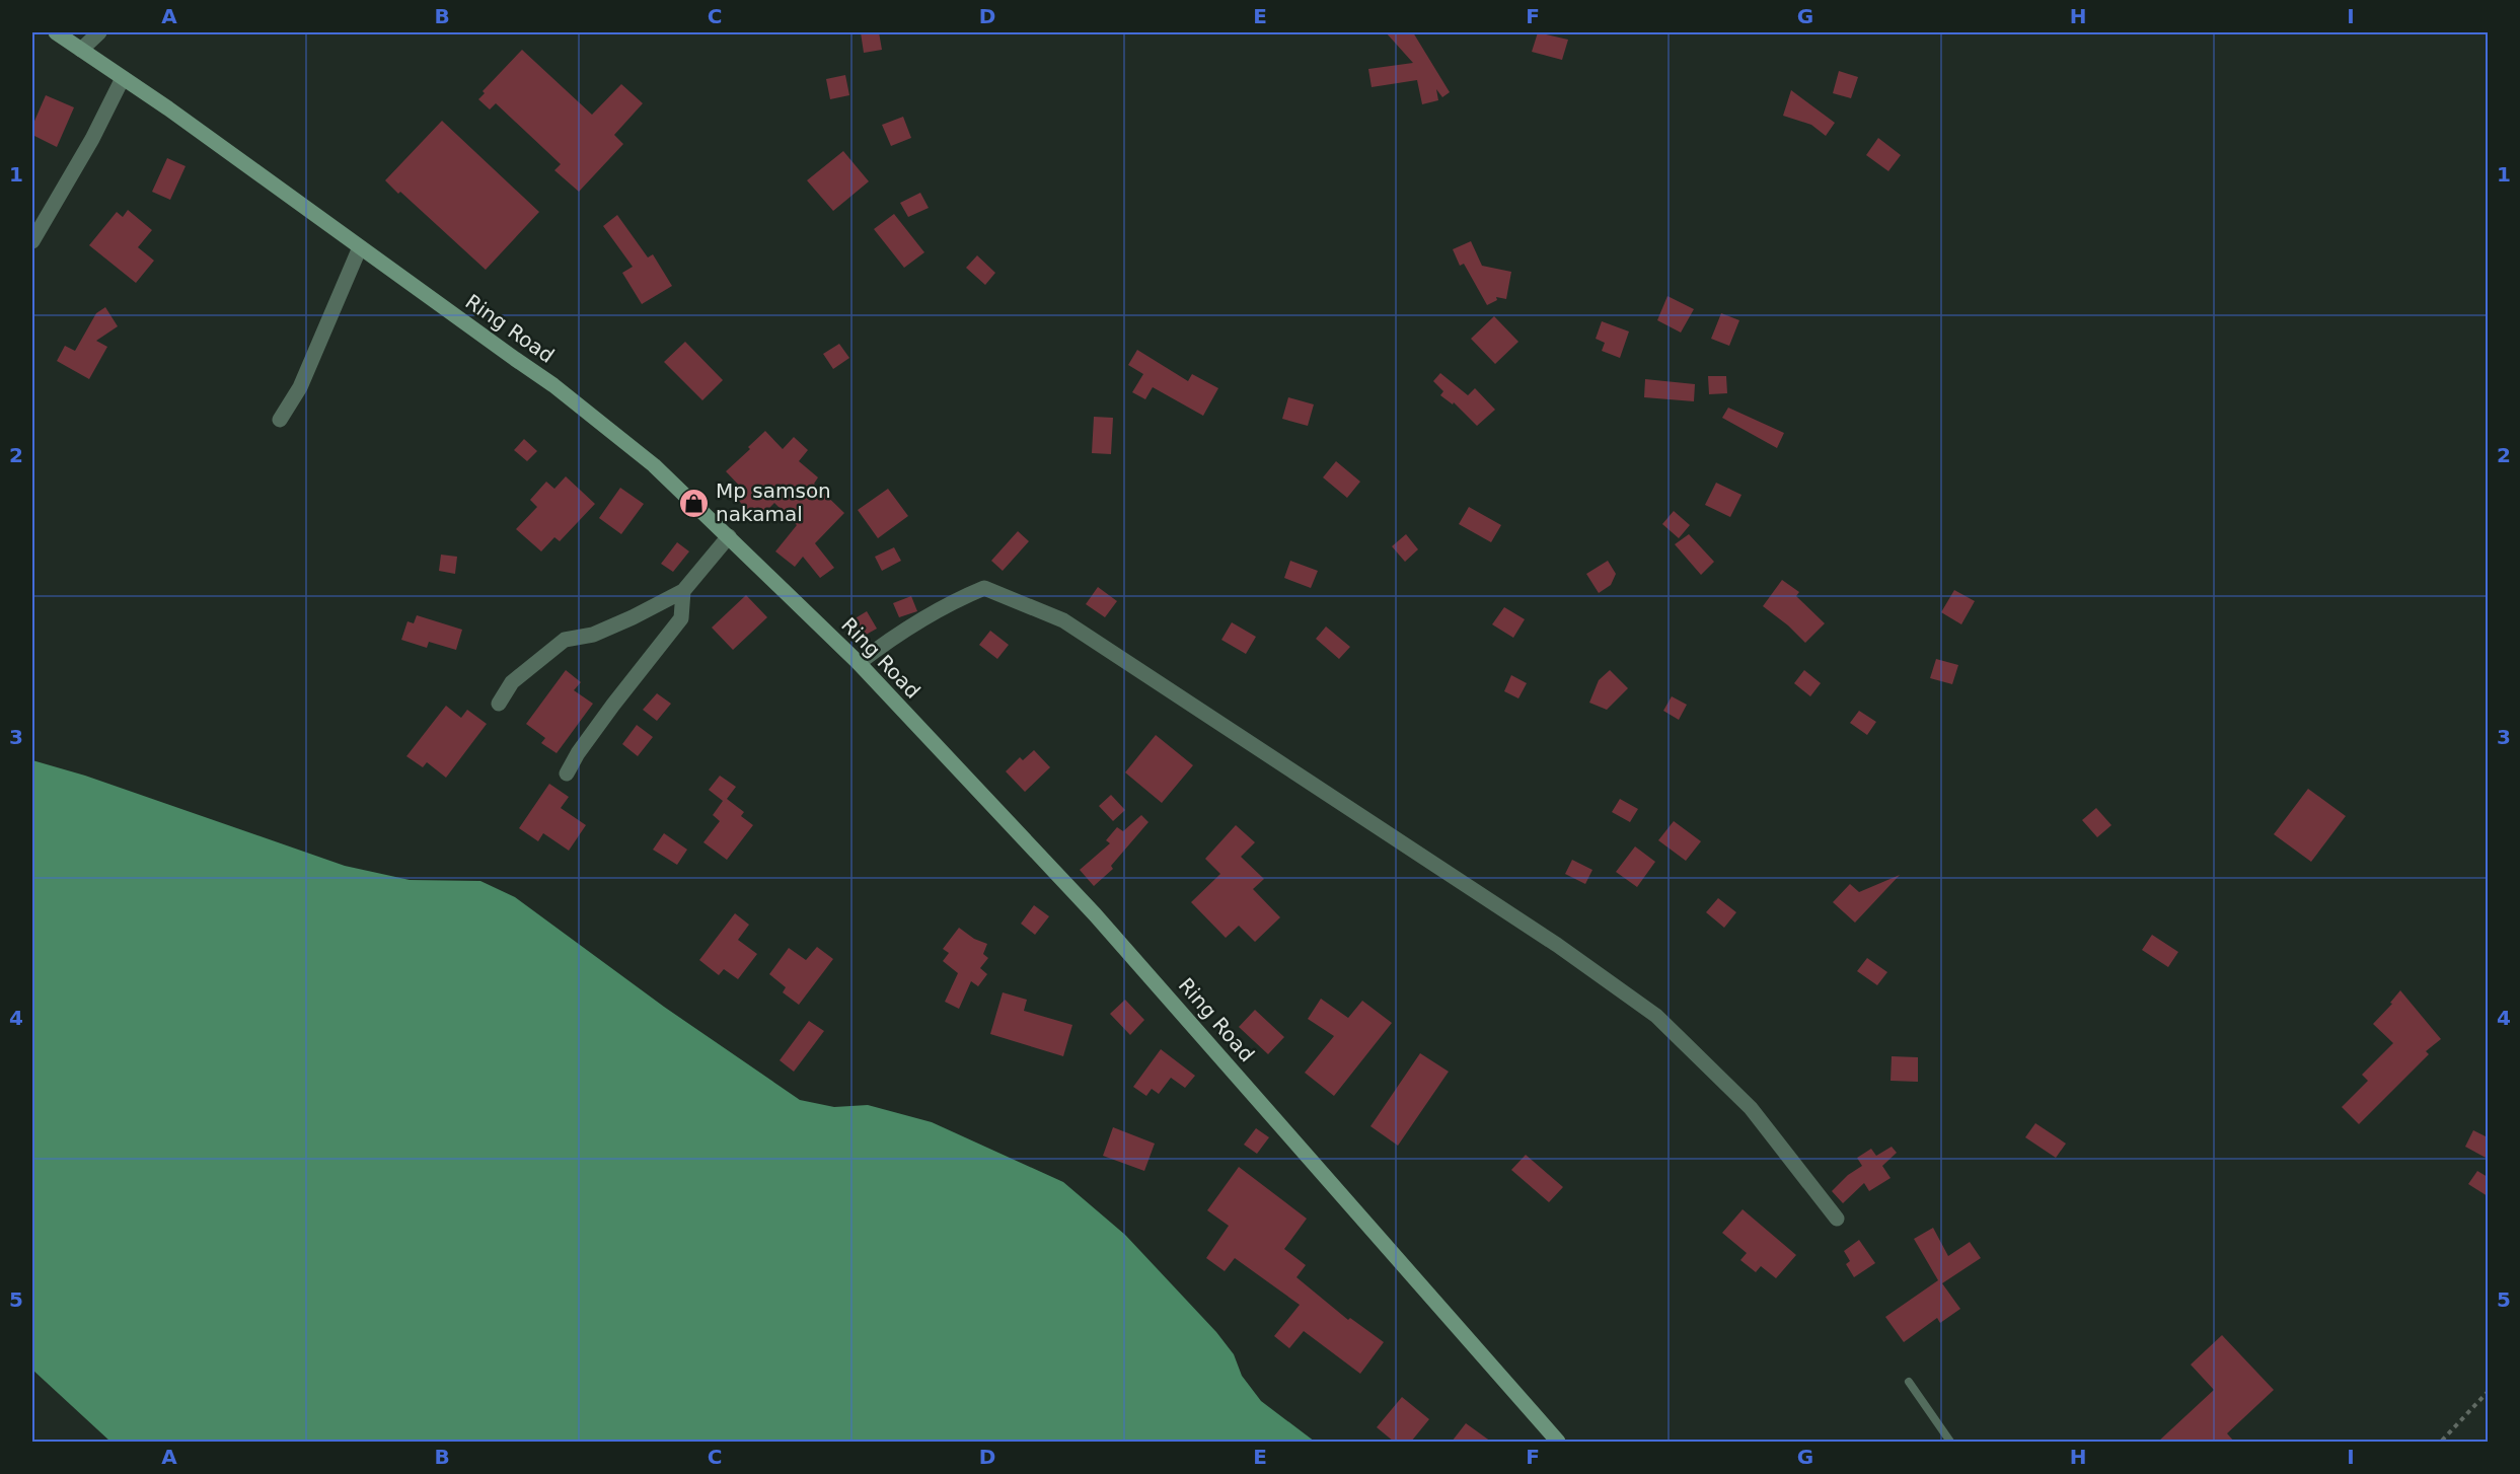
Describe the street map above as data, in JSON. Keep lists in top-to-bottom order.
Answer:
{
  "streets": {
    "main road": ["Ring Road"]
  },
  "places": {
    "shop": ["Mp samson nakamal"]
  },
  "grid": {
    "columns": [
      "A",
      "B",
      "C",
      "D",
      "E",
      "F",
      "G",
      "H",
      "I"
    ],
    "rows": [
      "1",
      "2",
      "3",
      "4",
      "5"
    ]
  }
}
